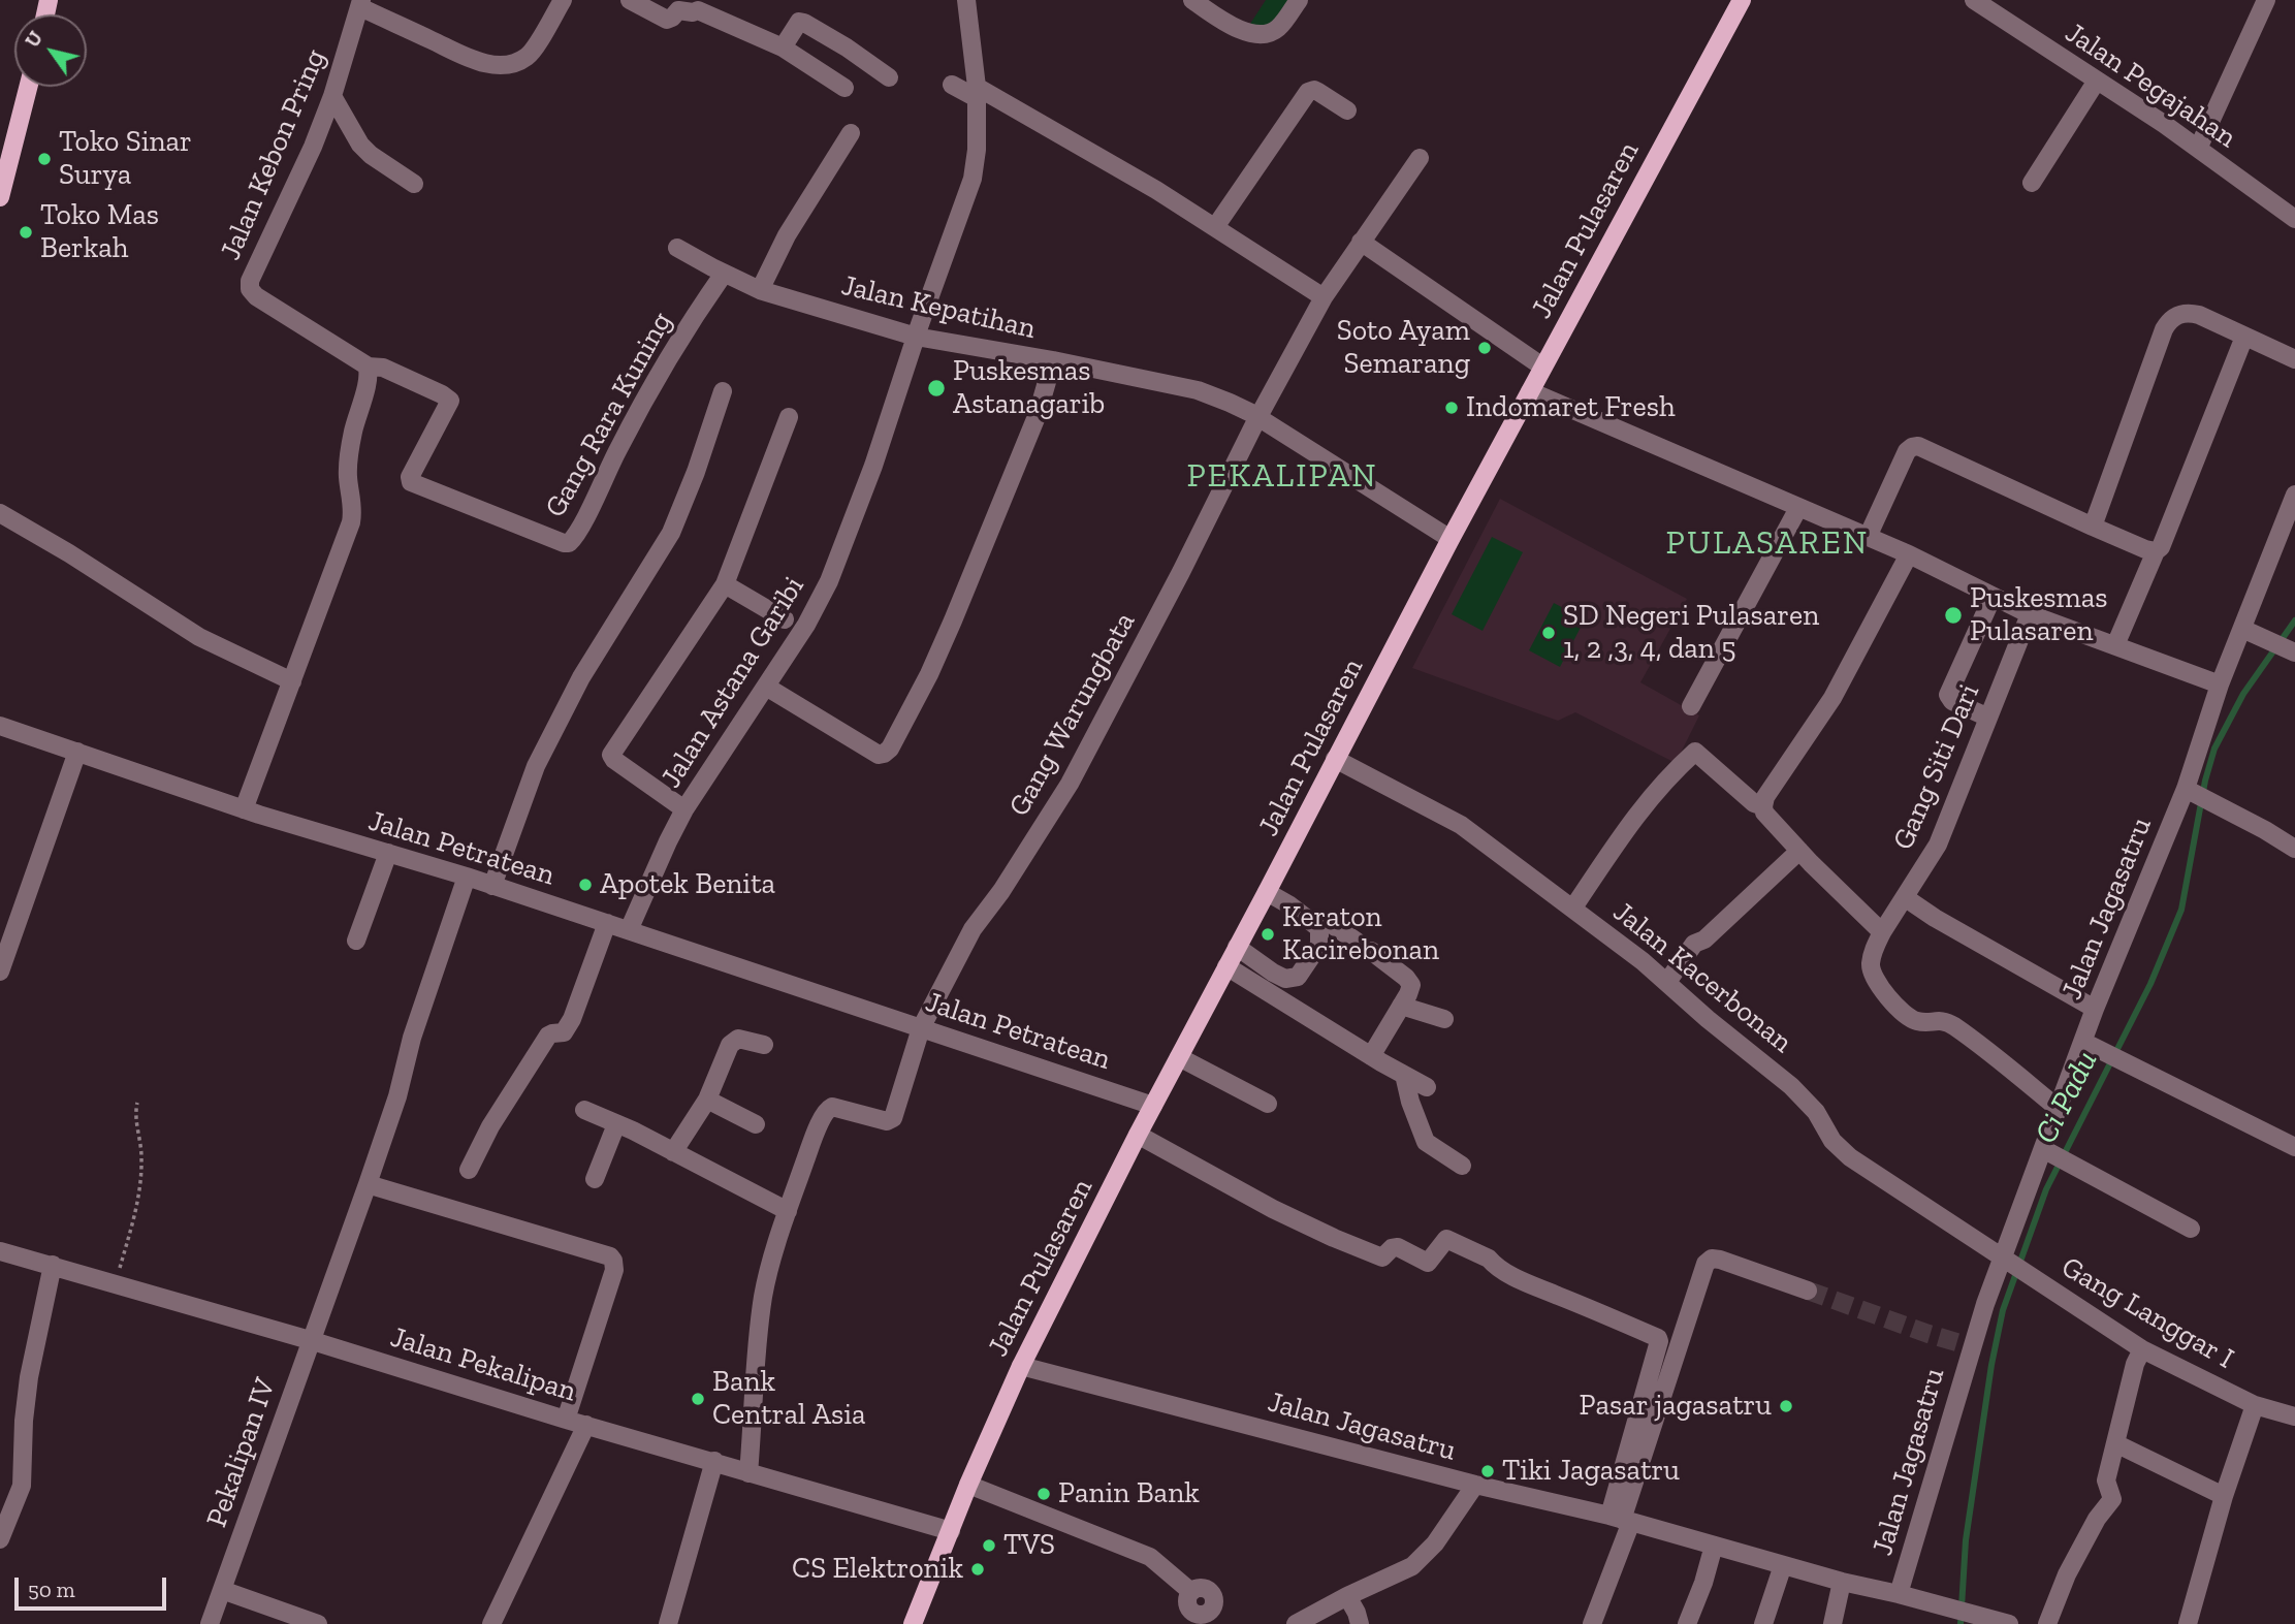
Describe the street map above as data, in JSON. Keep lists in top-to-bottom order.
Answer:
{
  "streets": {
    "main road": ["Jalan Pulasaren"],
    "street": [
      "Jalan Pegajahan",
      "Jalan Kebon Pring",
      "Jalan Kepatihan",
      "Gang Rara Kuning",
      "Jalan Astana Garibi",
      "Gang Warungbata",
      "Gang Siti Dari",
      "Jalan Petratean",
      "Jalan Jagasatru",
      "Jalan Kacerbonan",
      "Gang Langgar I",
      "Jalan Pekalipan",
      "Pekalipan IV"
    ]
  },
  "crossings": [
    ["Jalan Kebon Pring", "Gang Rara Kuning"],
    ["Jalan Pulasaren", "Jalan Kepatihan"],
    ["Jalan Pulasaren", "Jalan Petratean"],
    ["Jalan Pulasaren", "Jalan Jagasatru"],
    ["Jalan Pulasaren", "Jalan Kacerbonan"],
    ["Jalan Pulasaren", "Jalan Pekalipan"],
    ["Jalan Kepatihan", "Gang Rara Kuning"],
    ["Jalan Kepatihan", "Jalan Astana Garibi"],
    ["Jalan Kepatihan", "Gang Warungbata"],
    ["Jalan Astana Garibi", "Jalan Petratean"],
    ["Gang Warungbata", "Jalan Petratean"],
    ["Gang Siti Dari", "Jalan Jagasatru"],
    ["Jalan Petratean", "Pekalipan IV"],
    ["Jalan Jagasatru", "Jalan Kacerbonan"],
    ["Jalan Jagasatru", "Gang Langgar I"],
    ["Jalan Kacerbonan", "Gang Langgar I"],
    ["Jalan Pekalipan", "Pekalipan IV"]
  ],
  "districts": ["PEKALIPAN", "PULASAREN"],
  "water": ["Ci Padu"],
  "places": [
    "Toko Sinar Surya",
    "Toko Mas Berkah",
    "Soto Ayam Semarang",
    "Puskesmas Astanagarib",
    "Indomaret Fresh",
    "Puskesmas Pulasaren",
    "SD Negeri Pulasaren 1, 2 ,3, 4, dan 5",
    "Apotek Benita",
    "Keraton Kacirebonan",
    "Bank Central Asia",
    "Pasar jagasatru",
    "Tiki Jagasatru",
    "Panin Bank",
    "TVS",
    "CS Elektronik"
  ],
  "scale_bar": "50 m",
  "north": "top left"
}
